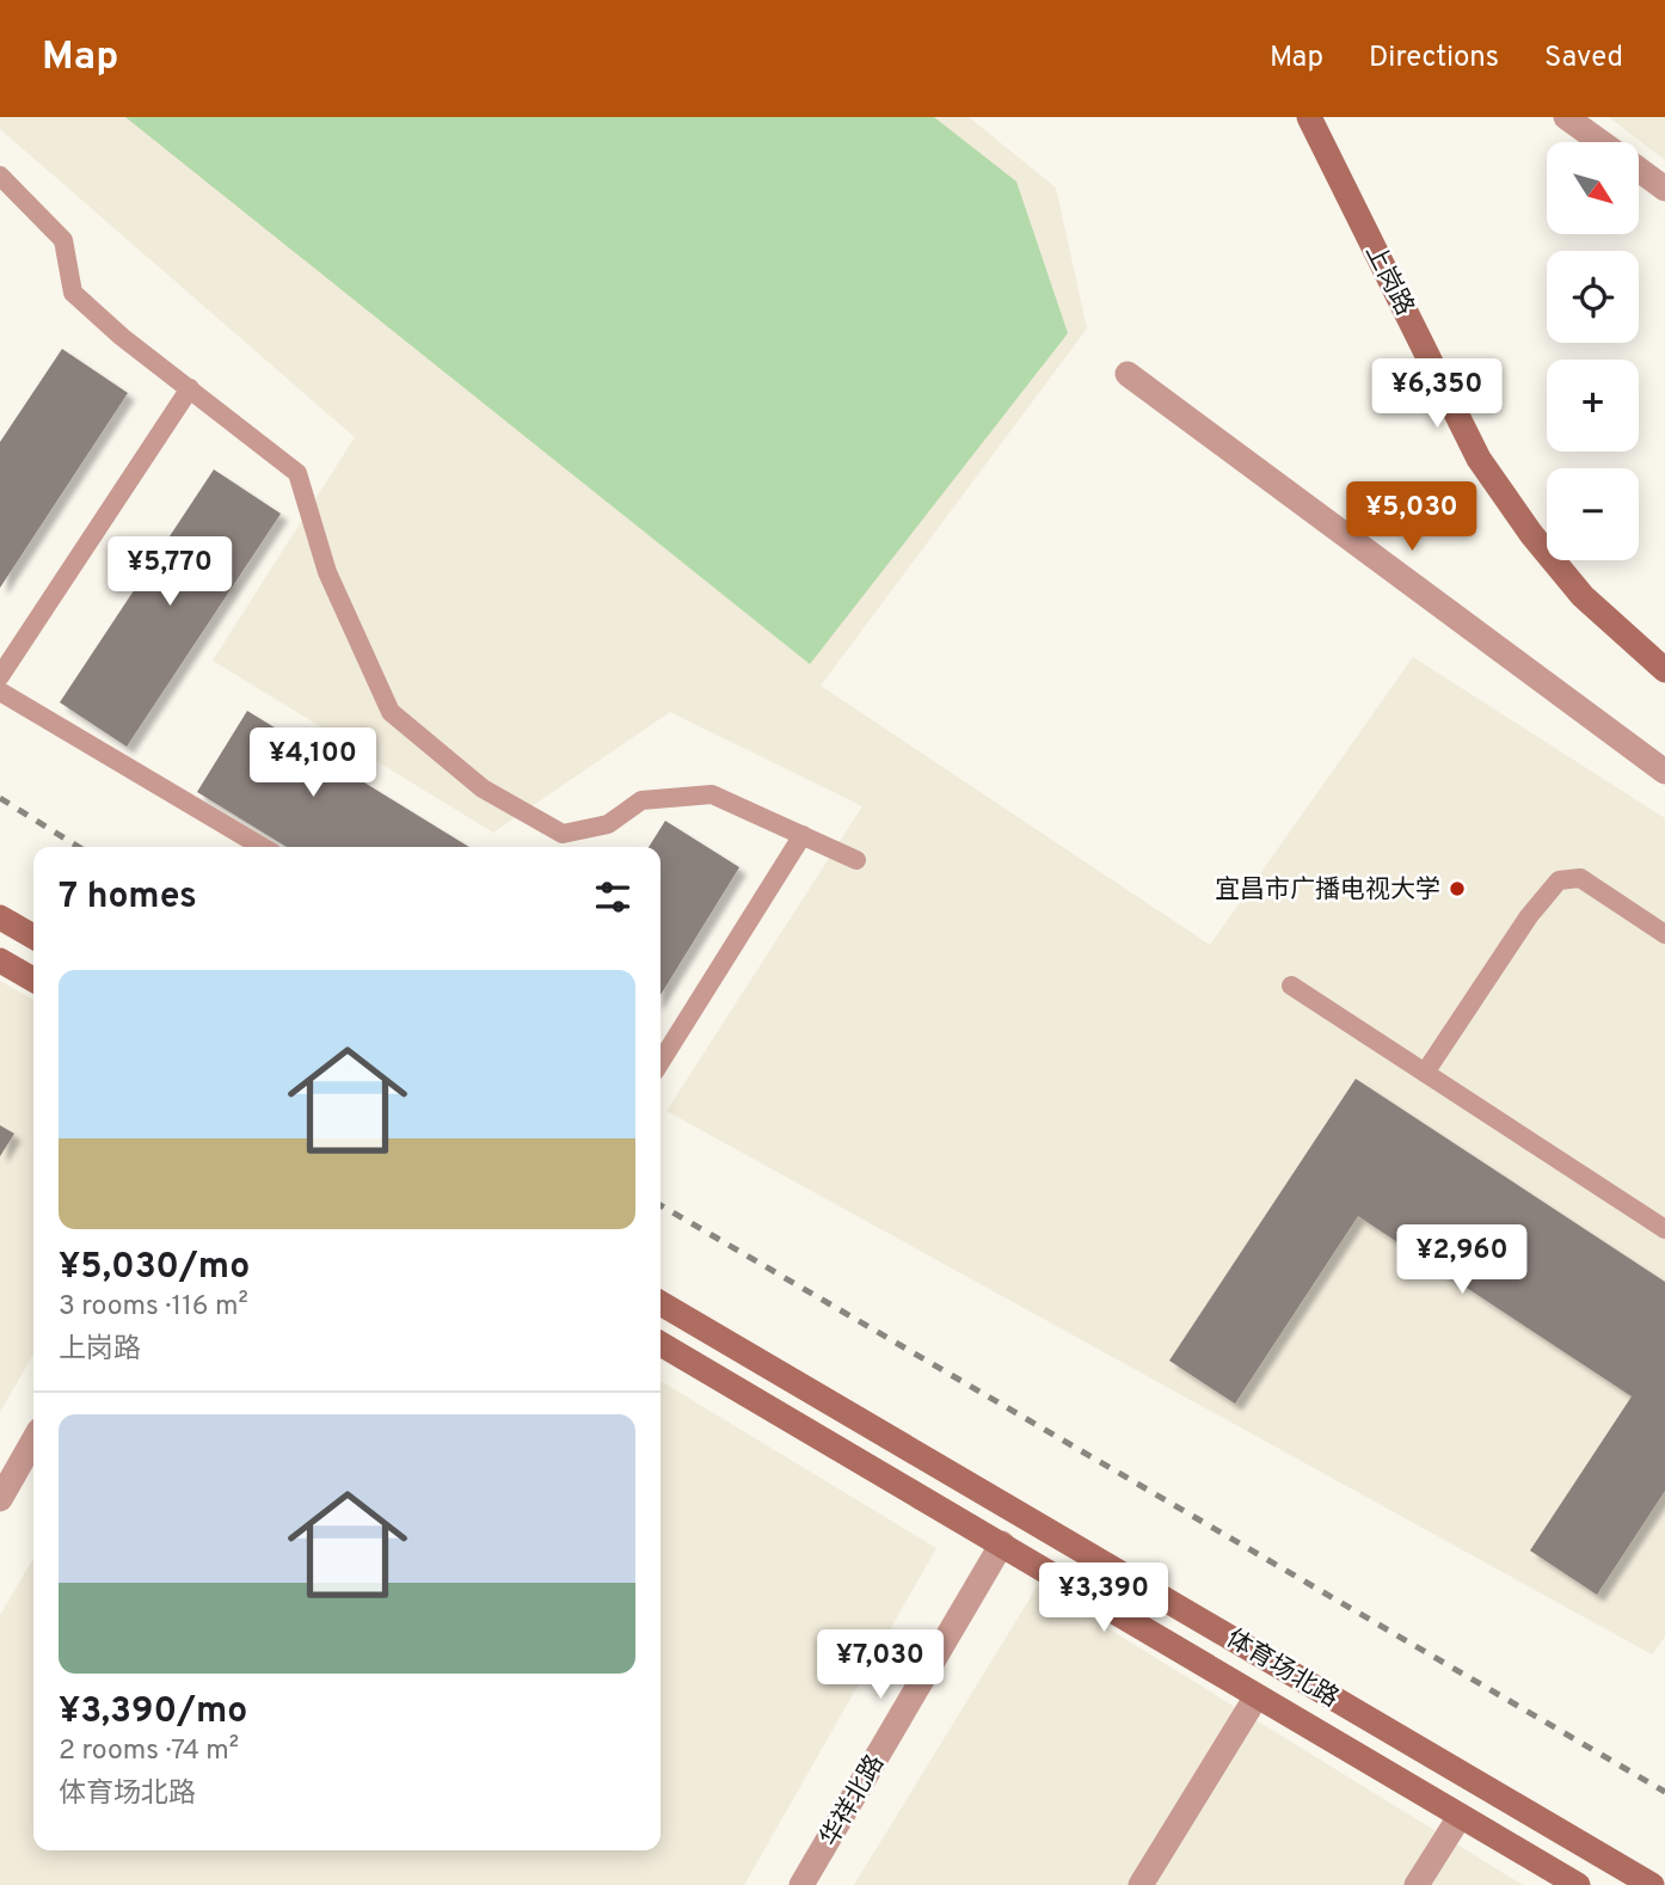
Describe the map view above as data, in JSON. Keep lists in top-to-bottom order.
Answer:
{
  "streets": {
    "main road": ["上岗路", "体育场北路"],
    "street": ["华祥北路"]
  },
  "crossings": [
    ["体育场北路", "华祥北路"]
  ],
  "places": ["宜昌市广播电视大学"],
  "north": "bottom right",
  "page": {
    "header": "Map",
    "nav": ["Map", "Directions", "Saved"],
    "map_buttons": ["+", "−"],
    "price": [
      "¥6,350",
      "¥5,030",
      "¥5,770",
      "¥4,100",
      "¥2,960",
      "¥3,390",
      "¥7,030"
    ],
    "heading": "7 homes",
    "list": [
      {
        "name": "¥5,030/mo",
        "note": "3 rooms · 116 m² · 上岗路"
      },
      {
        "name": "¥3,390/mo",
        "note": "2 rooms · 74 m² · 体育场北路"
      }
    ]
  }
}
